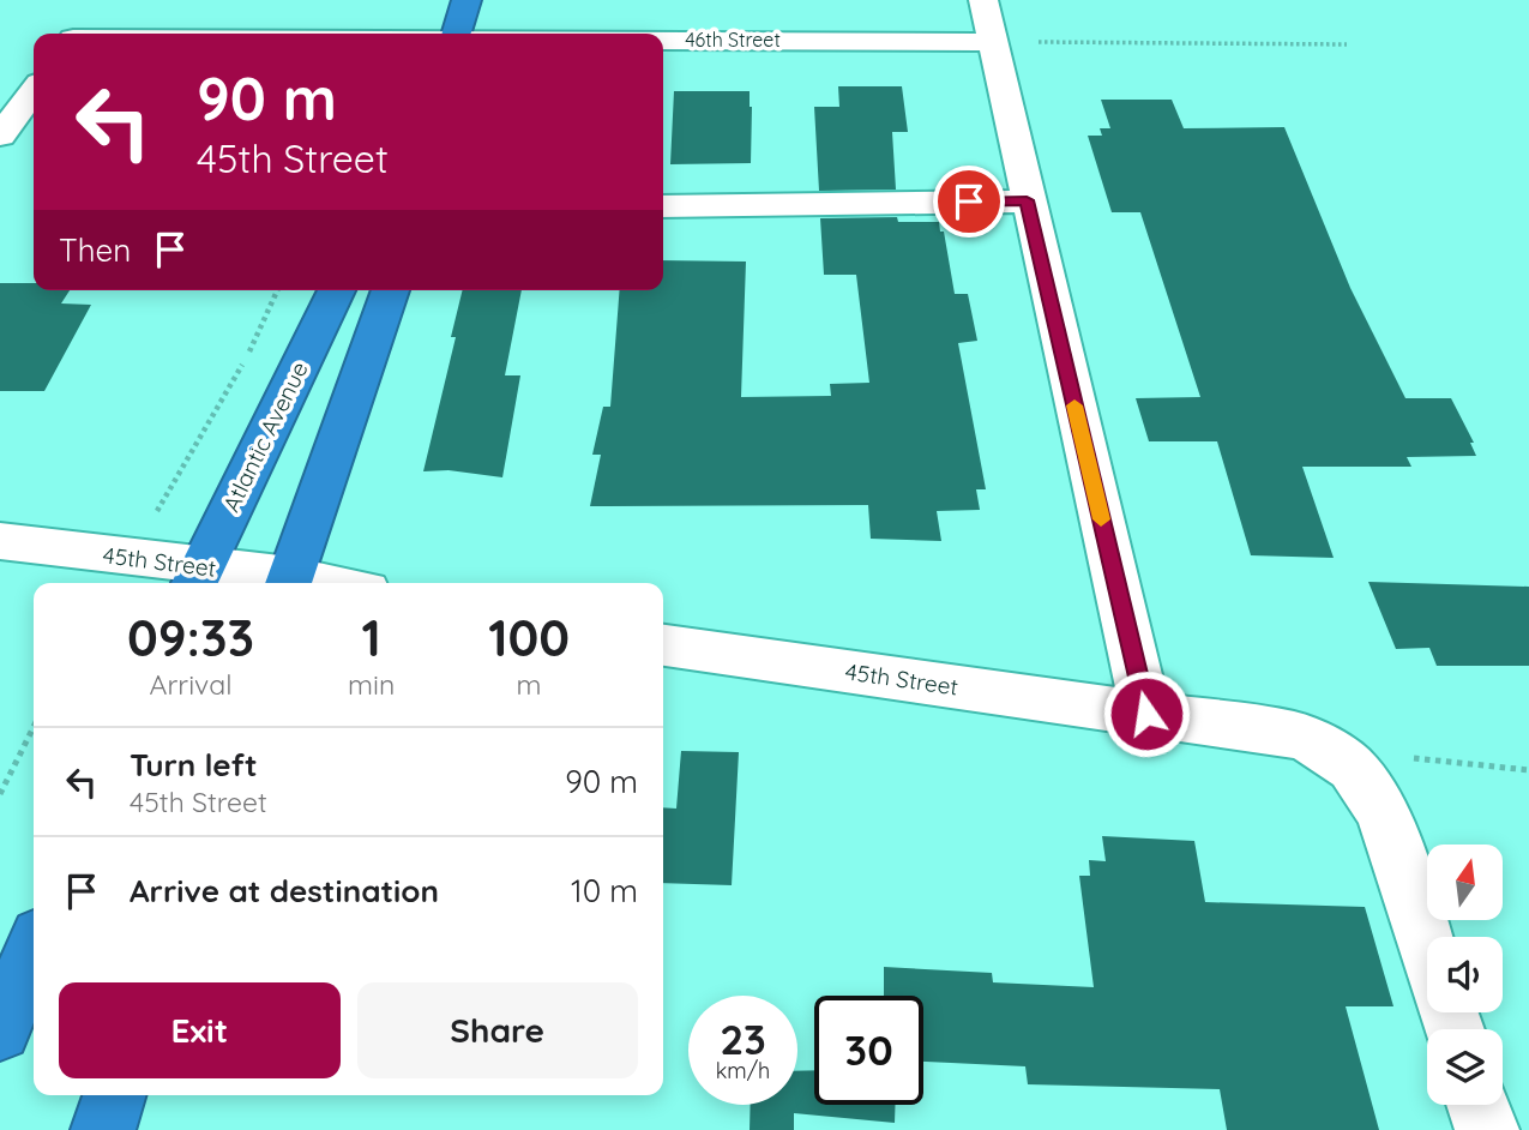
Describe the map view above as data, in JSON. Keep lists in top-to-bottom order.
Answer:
{
  "streets": {
    "highway": ["Atlantic Avenue"],
    "street": ["46th Street", "45th Street"]
  },
  "crossings": [
    ["Atlantic Avenue", "45th Street"]
  ],
  "north": "top",
  "page": {
    "turn": ["90 m", "45th Street"],
    "then": "Then",
    "eta": [
      "09:33",
      "Arrival",
      "1",
      "min",
      "100",
      "m"
    ],
    "list": [
      {
        "name": "Turn left",
        "note": "45th Street",
        "value": "90 m"
      },
      {
        "name": "Arrive at destination",
        "value": "10 m"
      }
    ],
    "buttons": ["Exit", "Share"],
    "speed": "23 km/h",
    "limit": "30"
  }
}
